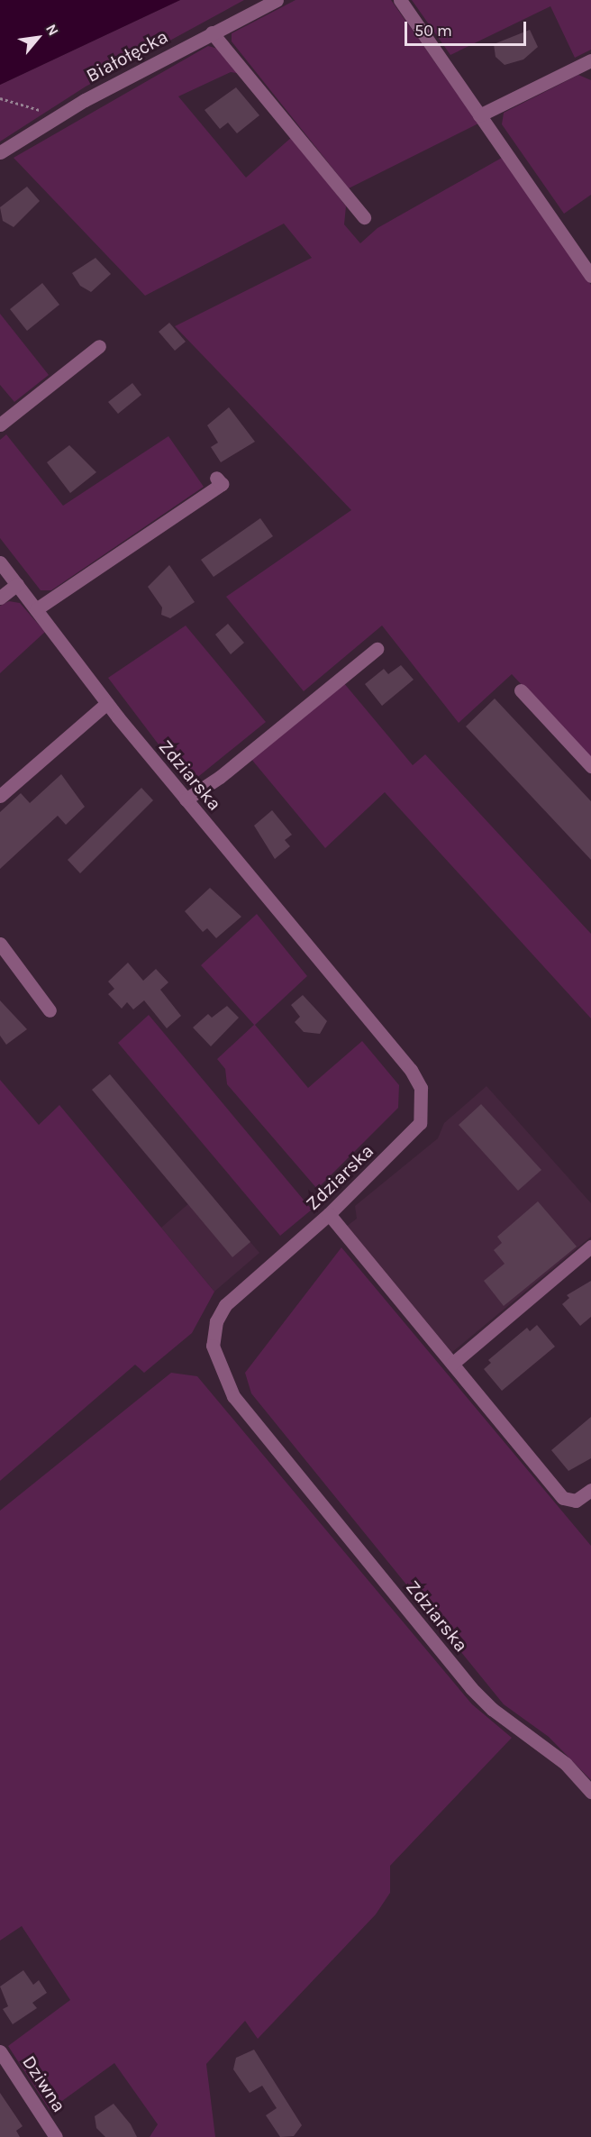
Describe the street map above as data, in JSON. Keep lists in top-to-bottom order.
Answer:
{
  "streets": {
    "street": ["Białołęcka", "Zdziarska", "Dziwna"]
  },
  "scale_bar": "50 m",
  "north": "top right"
}
